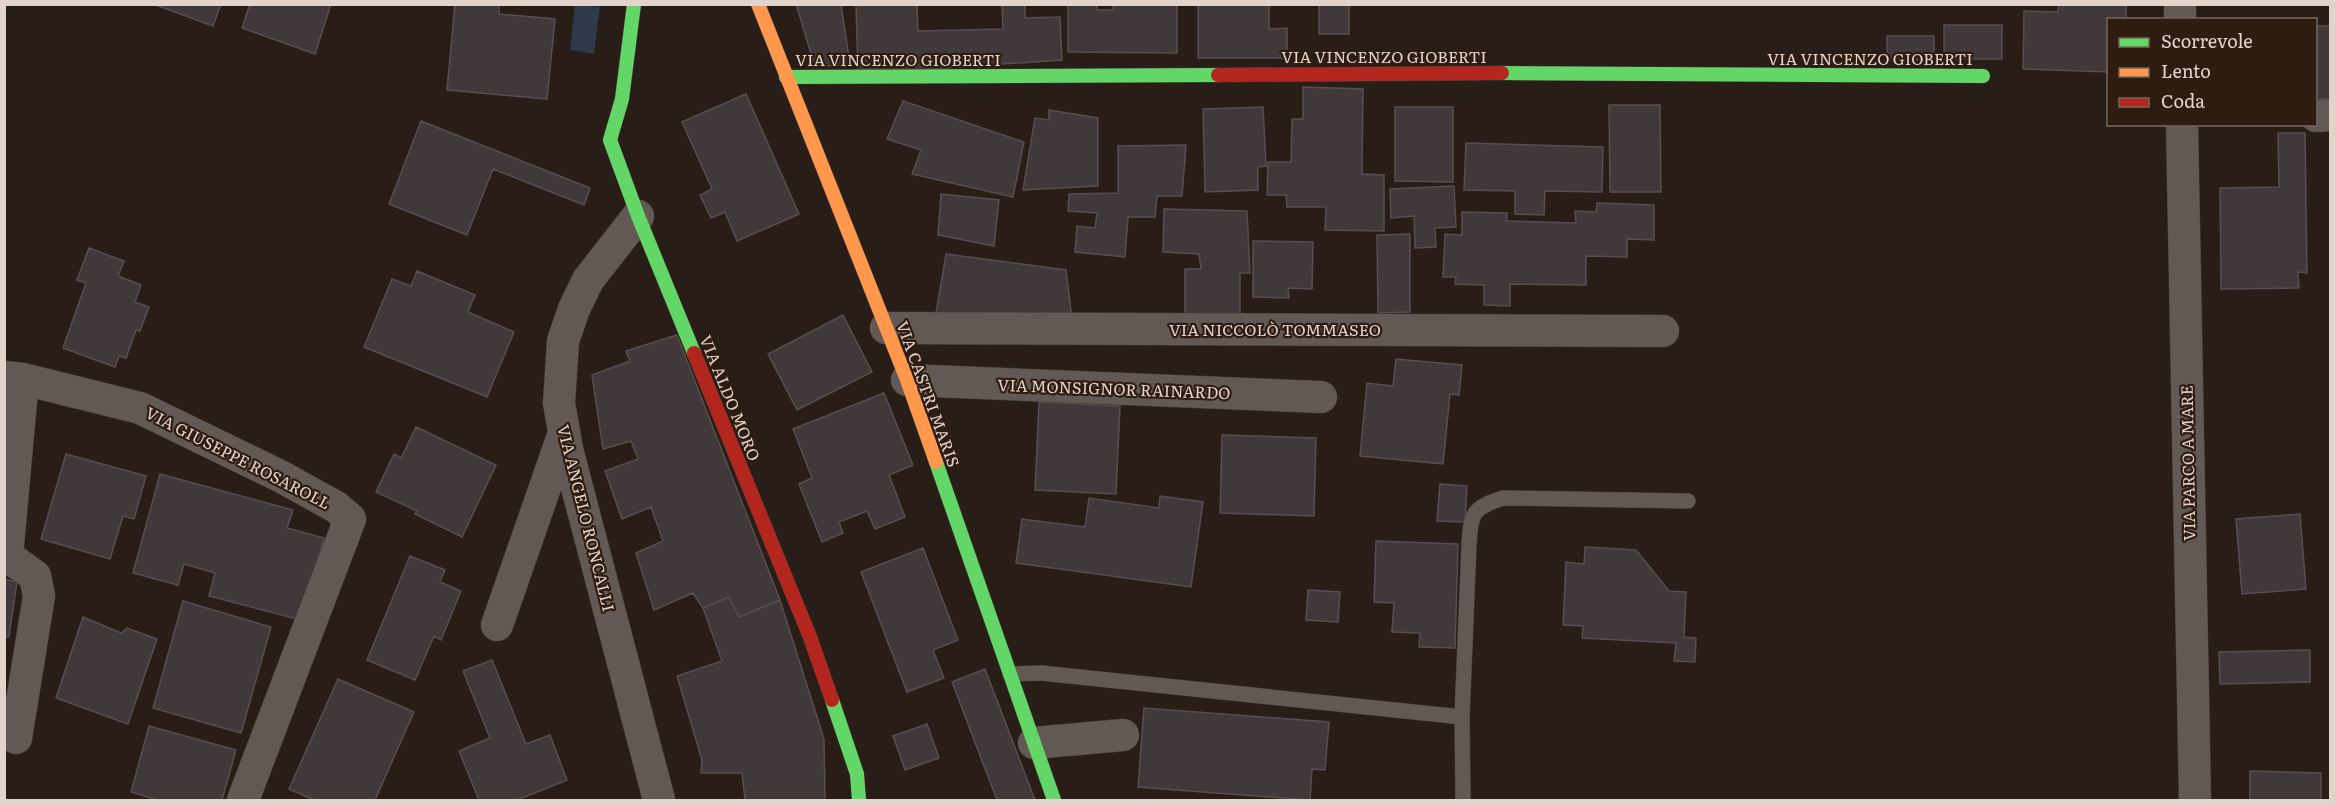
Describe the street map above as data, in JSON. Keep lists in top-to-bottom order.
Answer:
{
  "streets": {
    "street": [
      "VIA VINCENZO GIOBERTI",
      "VIA NICCOLÒ TOMMASEO",
      "VIA MONSIGNOR RAINARDO",
      "VIA CASTRI MARIS",
      "VIA ALDO MORO",
      "VIA GIUSEPPE ROSAROLL",
      "VIA PARCO A MARE",
      "VIA ANGELO RONCALLI"
    ]
  },
  "crossings": [
    ["VIA VINCENZO GIOBERTI", "VIA CASTRI MARIS"],
    ["VIA NICCOLÒ TOMMASEO", "VIA CASTRI MARIS"],
    ["VIA MONSIGNOR RAINARDO", "VIA CASTRI MARIS"],
    ["VIA ALDO MORO", "VIA ANGELO RONCALLI"]
  ],
  "legend": ["Scorrevole", "Lento", "Coda"]
}
